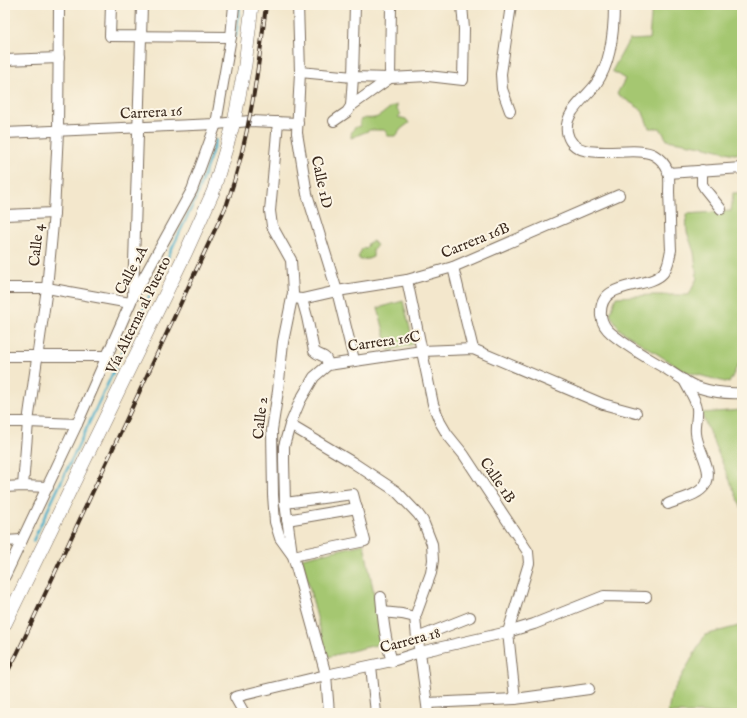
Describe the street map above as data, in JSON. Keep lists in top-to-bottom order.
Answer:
{
  "streets": {
    "main road": ["Vía Alterna al Puerto"],
    "street": [
      "Carrera 16",
      "Calle 1D",
      "Carrera 16B",
      "Calle 4",
      "Calle 2A",
      "Carrera 16C",
      "Calle 2",
      "Calle 1B",
      "Carrera 18"
    ]
  },
  "crossings": [
    ["Carrera 16", "Calle 1D"],
    ["Carrera 16", "Calle 4"],
    ["Carrera 16", "Calle 2A"],
    ["Carrera 16", "Vía Alterna al Puerto"],
    ["Carrera 16", "Calle 2"],
    ["Calle 1D", "Carrera 16B"],
    ["Calle 1D", "Carrera 16C"],
    ["Carrera 16B", "Calle 2"],
    ["Carrera 16B", "Calle 1B"],
    ["Calle 2A", "Vía Alterna al Puerto"],
    ["Carrera 16C", "Calle 1B"],
    ["Calle 2", "Carrera 18"],
    ["Calle 1B", "Carrera 18"]
  ]
}
